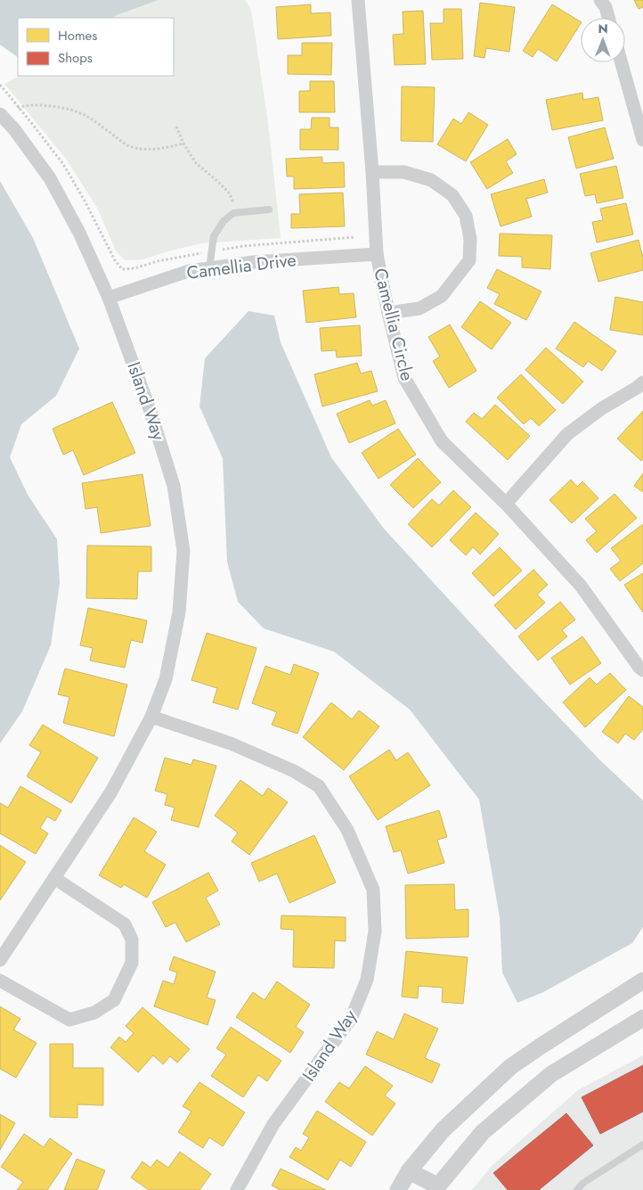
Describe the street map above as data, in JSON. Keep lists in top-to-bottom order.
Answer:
{
  "streets": {
    "street": ["Camellia Drive", "Camellia Circle", "Island Way"]
  },
  "crossings": [
    ["Camellia Drive", "Camellia Circle"],
    ["Camellia Drive", "Island Way"]
  ],
  "legend": ["Homes", "Shops"],
  "north": "top"
}
